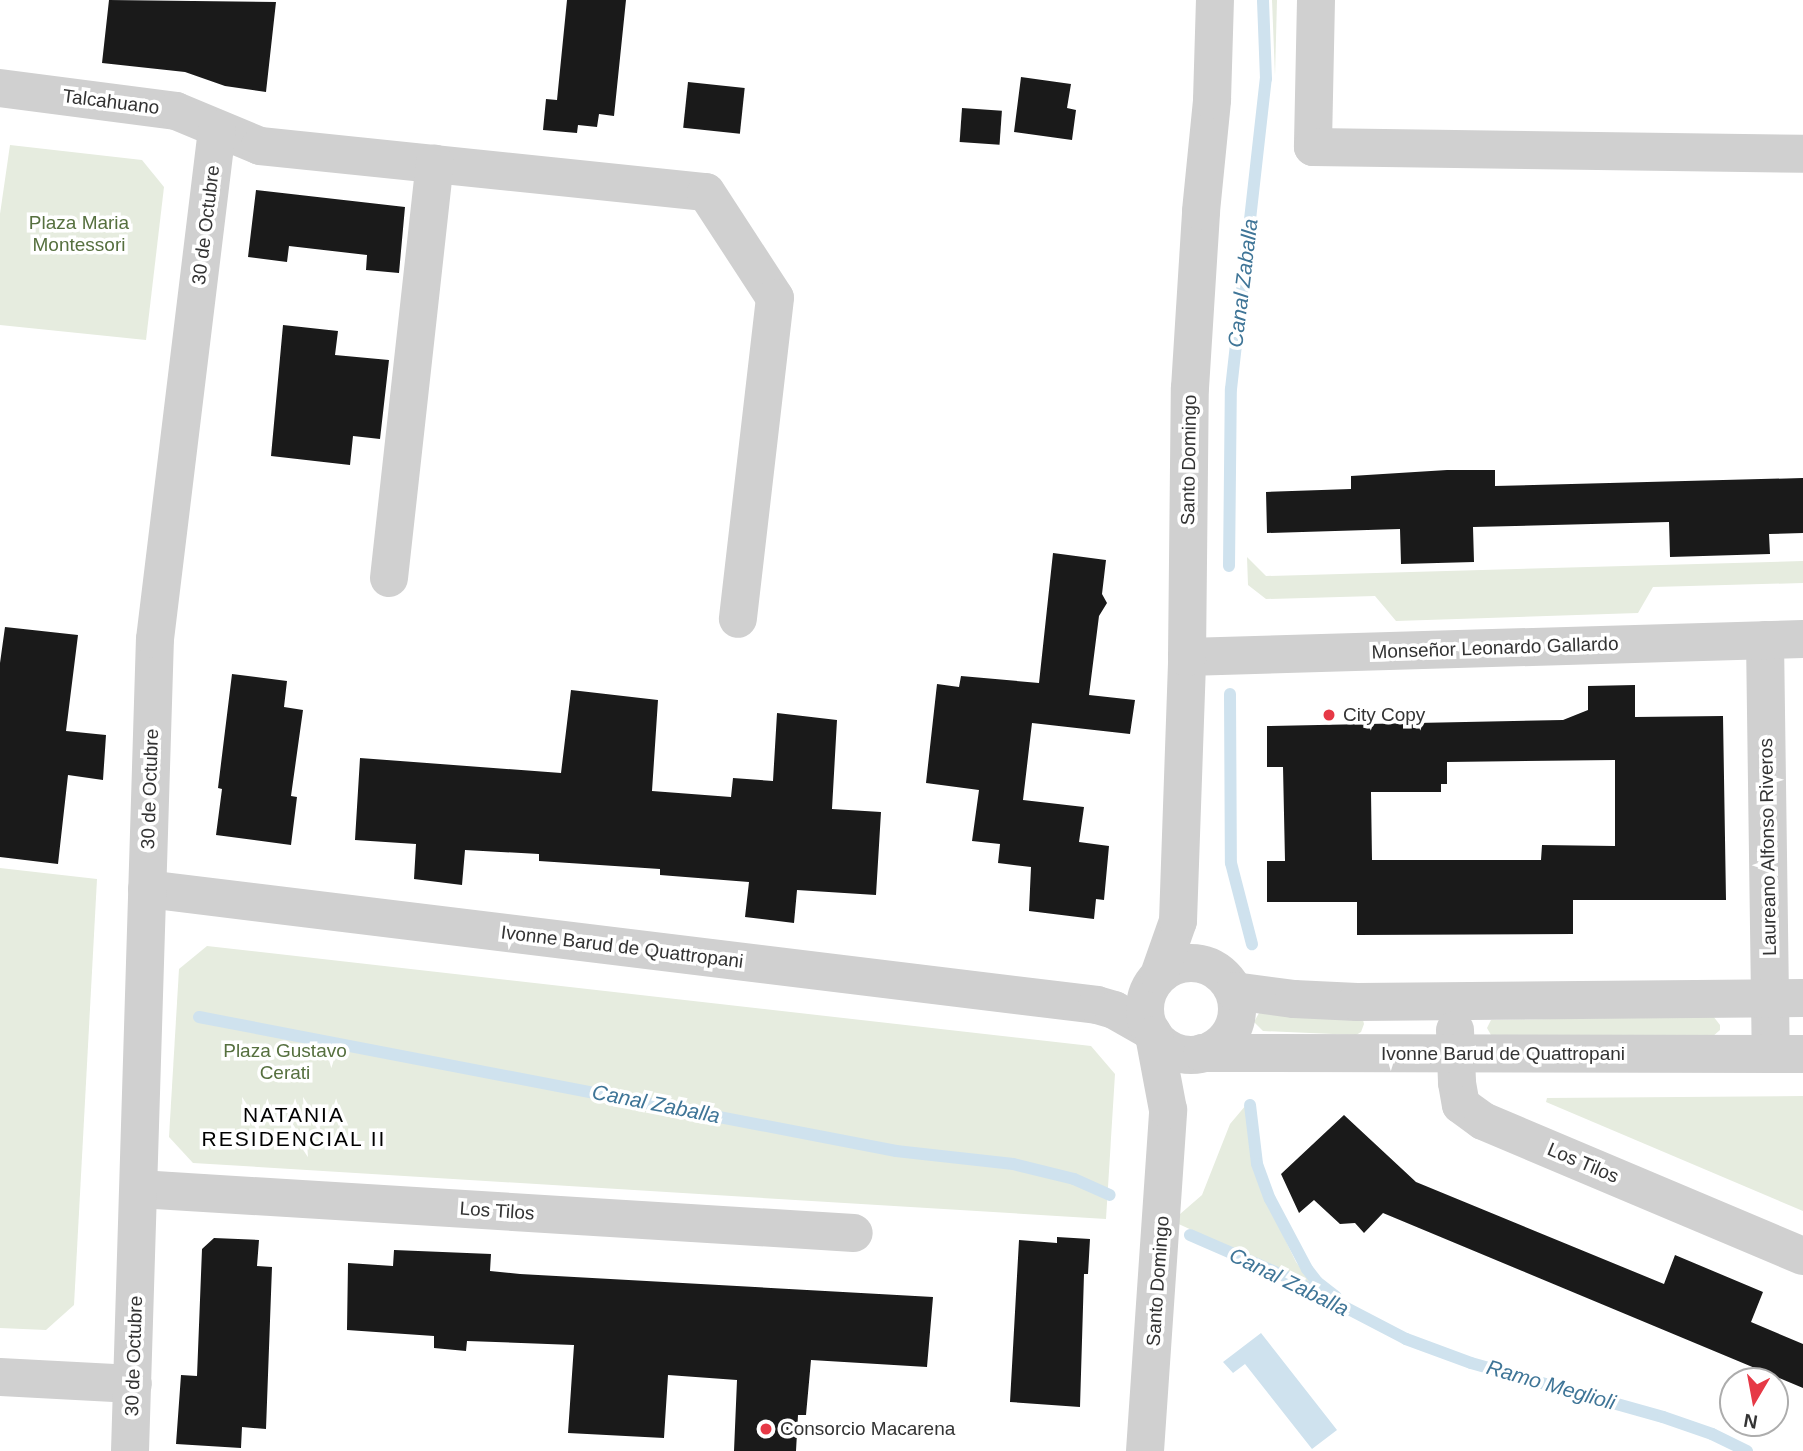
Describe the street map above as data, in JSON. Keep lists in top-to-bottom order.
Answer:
{
  "streets": {
    "street": [
      "Talcahuano",
      "30 de Octubre",
      "Santo Domingo",
      "Monseñor Leonardo Gallardo",
      "Laureano Alfonso Riveros",
      "Ivonne Barud de Quattropani",
      "Los Tilos"
    ]
  },
  "crossings": [
    ["Talcahuano", "30 de Octubre"],
    ["30 de Octubre", "Ivonne Barud de Quattropani"],
    ["30 de Octubre", "Los Tilos"],
    ["Santo Domingo", "Monseñor Leonardo Gallardo"],
    ["Santo Domingo", "Ivonne Barud de Quattropani"],
    ["Monseñor Leonardo Gallardo", "Laureano Alfonso Riveros"],
    ["Laureano Alfonso Riveros", "Ivonne Barud de Quattropani"],
    ["Ivonne Barud de Quattropani", "Los Tilos"]
  ],
  "districts": ["NATANIA RESIDENCIAL II"],
  "water": ["Canal Zaballa", "Ramo Meglioli"],
  "parks": ["Plaza Maria Montessori", "Plaza Gustavo Cerati"],
  "places": ["City Copy", "Consorcio Macarena"],
  "north": "bottom"
}
